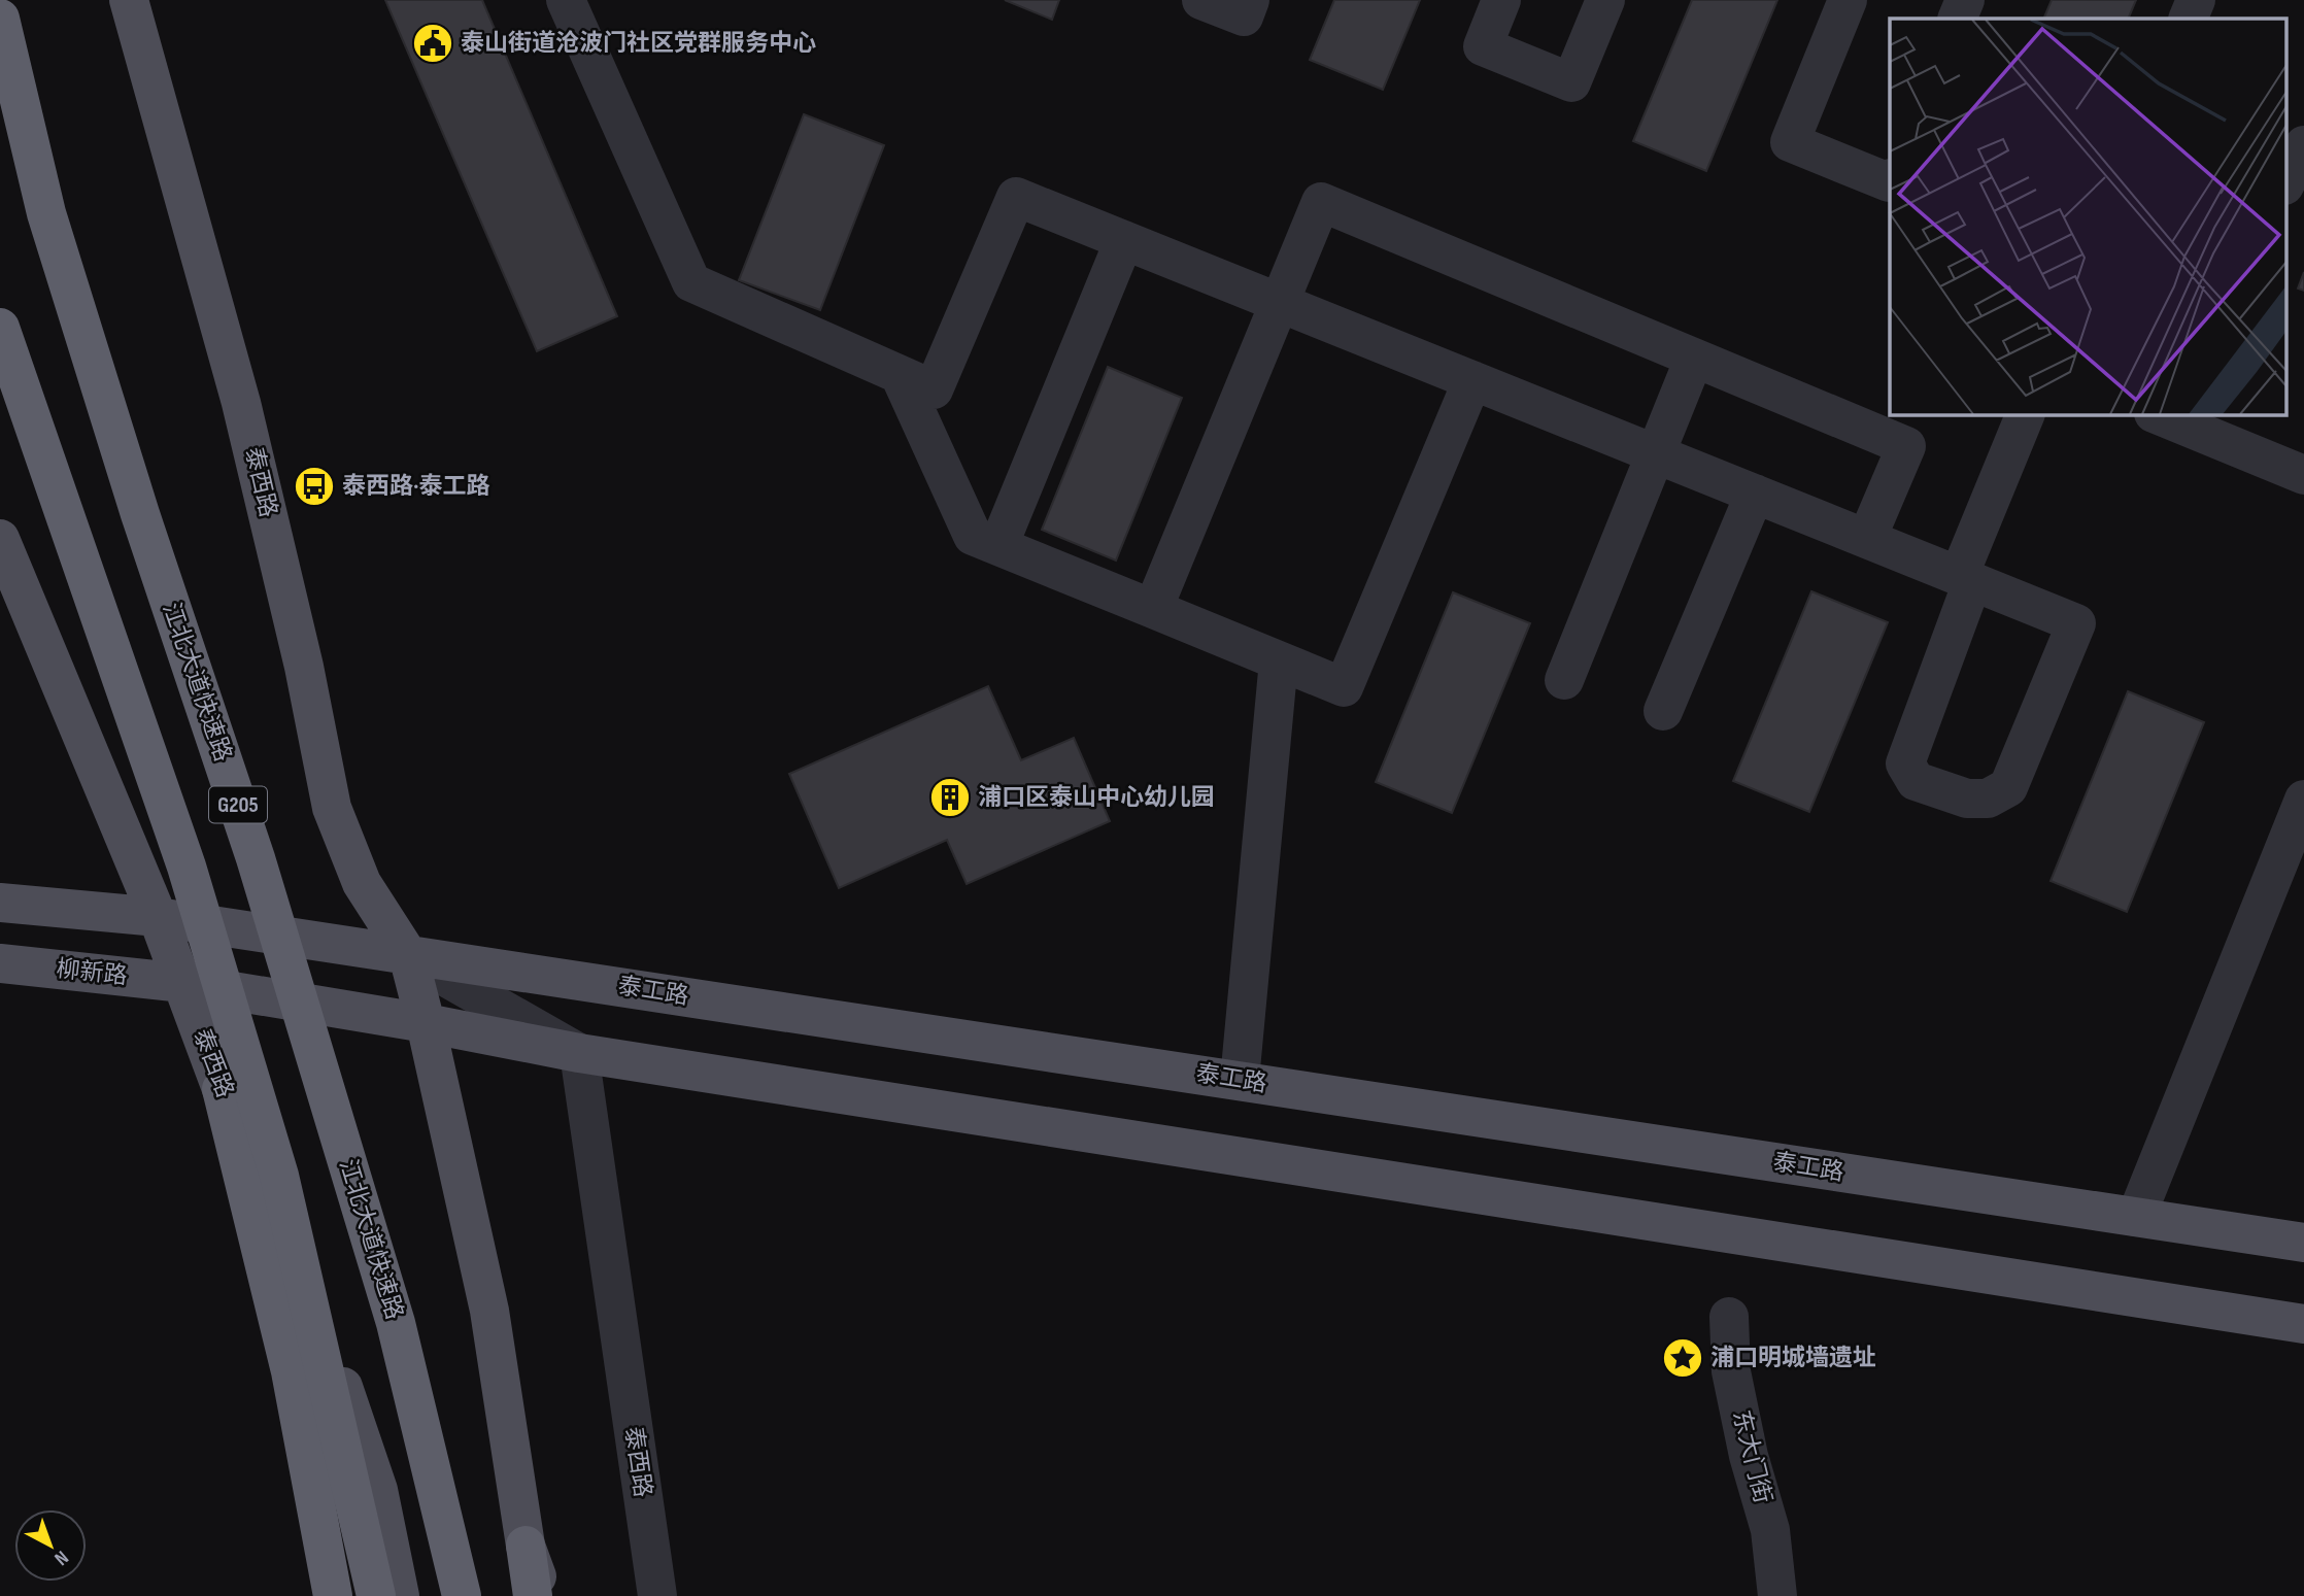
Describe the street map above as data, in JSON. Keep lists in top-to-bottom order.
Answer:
{
  "streets": {
    "highway": ["江北大道快速路", "G205"],
    "main road": ["泰西路", "柳新路", "泰工路"],
    "street": ["东大门街"]
  },
  "crossings": [
    ["泰西路", "柳新路"],
    ["泰西路", "泰工路"]
  ],
  "places": {
    "public building": ["泰山街道沧波门社区党群服务中心"],
    "bus stop": ["泰西路·泰工路"],
    "building": ["浦口区泰山中心幼儿园"],
    "place": ["浦口明城墙遗址"]
  },
  "north": "bottom right"
}
